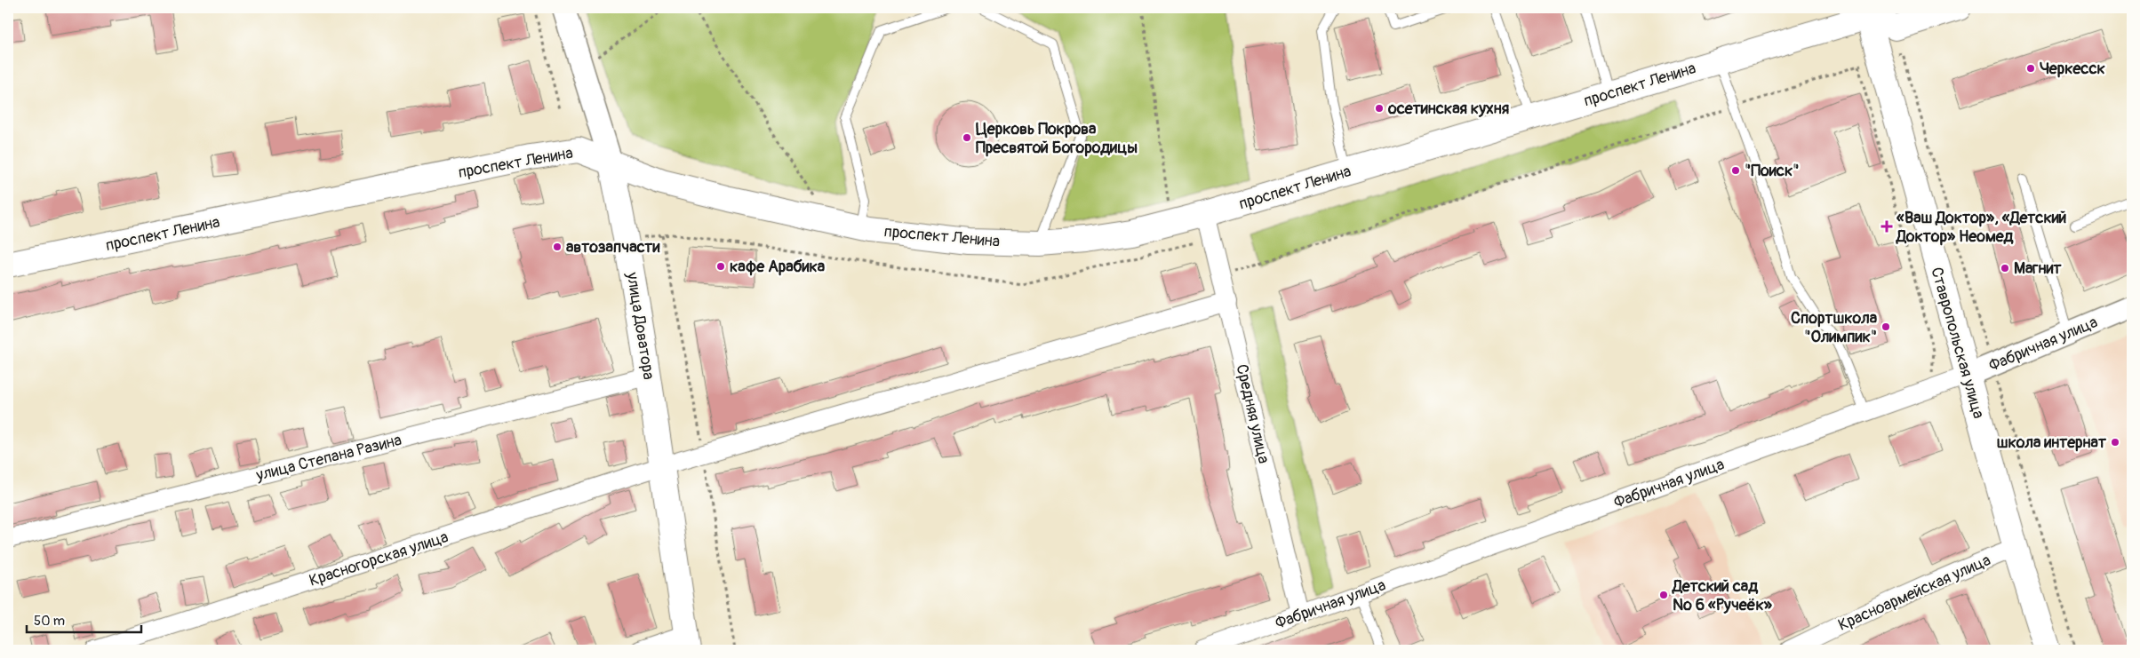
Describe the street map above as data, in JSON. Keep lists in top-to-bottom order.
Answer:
{
  "streets": {
    "main road": ["проспект Ленина", "улица Доватора", "Ставропольская улица"],
    "street": [
      "Фабричная улица",
      "Средняя улица",
      "улица Степана Разина",
      "Красногорская улица",
      "Красноармейская улица"
    ]
  },
  "crossings": [
    ["проспект Ленина", "улица Доватора"],
    ["проспект Ленина", "Ставропольская улица"],
    ["проспект Ленина", "Средняя улица"],
    ["улица Доватора", "улица Степана Разина"],
    ["улица Доватора", "Красногорская улица"],
    ["Ставропольская улица", "Фабричная улица"],
    ["Ставропольская улица", "Красноармейская улица"],
    ["Фабричная улица", "Средняя улица"]
  ],
  "places": {
    "other": [
      "Черкесск",
      "осетинская кухня",
      "Церковь Покрова Пресвятой Богородицы",
      "\"Поиск\"",
      "автозапчасти",
      "кафе Арабика",
      "Магнит",
      "Спортшкола \"Олимпик\"",
      "школа интернат",
      "Детский сад № 6 «Ручеёк»"
    ],
    "health": ["«Ваш Доктор», «Детский Доктор» Неомед"]
  },
  "scale_bar": "50 m"
}
